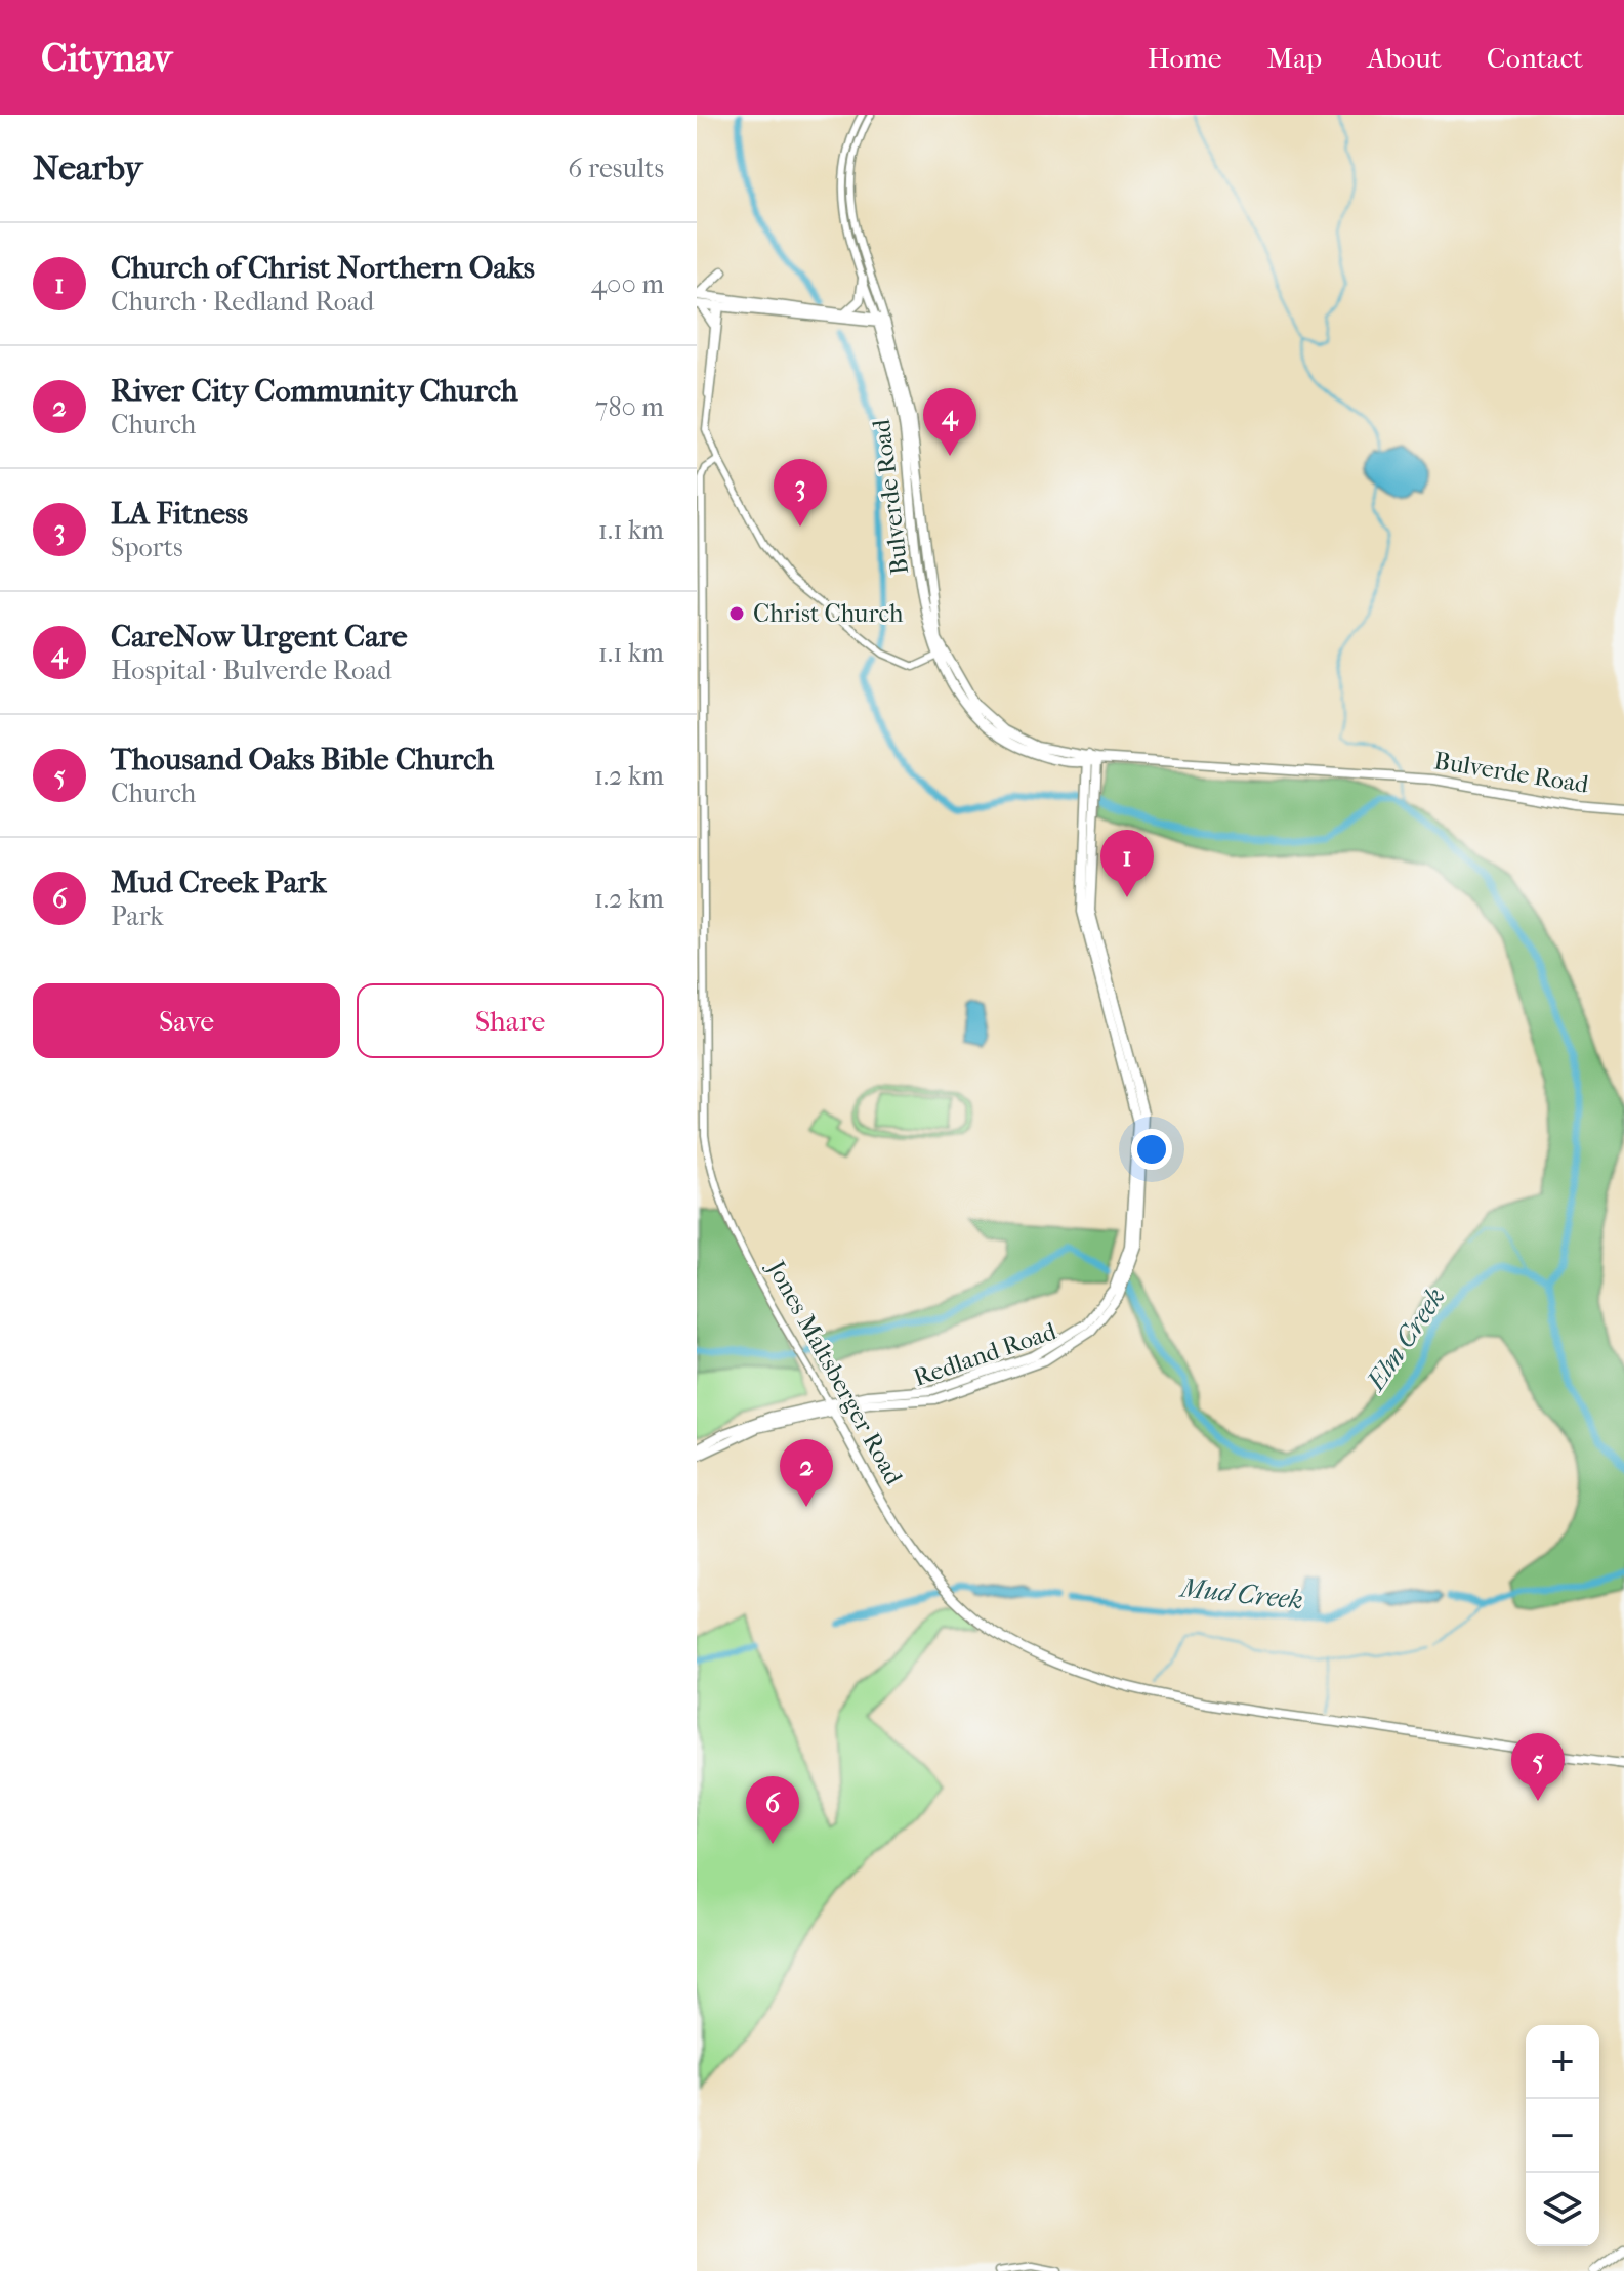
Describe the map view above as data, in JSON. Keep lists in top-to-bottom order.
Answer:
{
  "streets": {
    "main road": ["Bulverde Road", "Redland Road", "Jones Maltsberger Road"]
  },
  "crossings": [
    ["Bulverde Road", "Redland Road"],
    ["Redland Road", "Jones Maltsberger Road"]
  ],
  "water": ["Elm Creek", "Mud Creek"],
  "places": ["Christ Church"],
  "page": {
    "header": "Citynav",
    "nav": [
      "Home",
      "Map",
      "About",
      "Contact"
    ],
    "heading": ["Nearby", "6 results"],
    "list": [
      {
        "mark": "1",
        "name": "Church of Christ Northern Oaks",
        "note": "Church · Redland Road",
        "value": "400 m"
      },
      {
        "mark": "2",
        "name": "River City Community Church",
        "note": "Church",
        "value": "780 m"
      },
      {
        "mark": "3",
        "name": "LA Fitness",
        "note": "Sports",
        "value": "1.1 km"
      },
      {
        "mark": "4",
        "name": "CareNow Urgent Care",
        "note": "Hospital · Bulverde Road",
        "value": "1.1 km"
      },
      {
        "mark": "5",
        "name": "Thousand Oaks Bible Church",
        "note": "Church",
        "value": "1.2 km"
      },
      {
        "mark": "6",
        "name": "Mud Creek Park",
        "note": "Park",
        "value": "1.2 km"
      }
    ],
    "pins": [
      "4",
      "3",
      "1",
      "2",
      "5",
      "6"
    ],
    "buttons": ["Save", "Share"],
    "map_buttons": ["+", "−"]
  }
}
